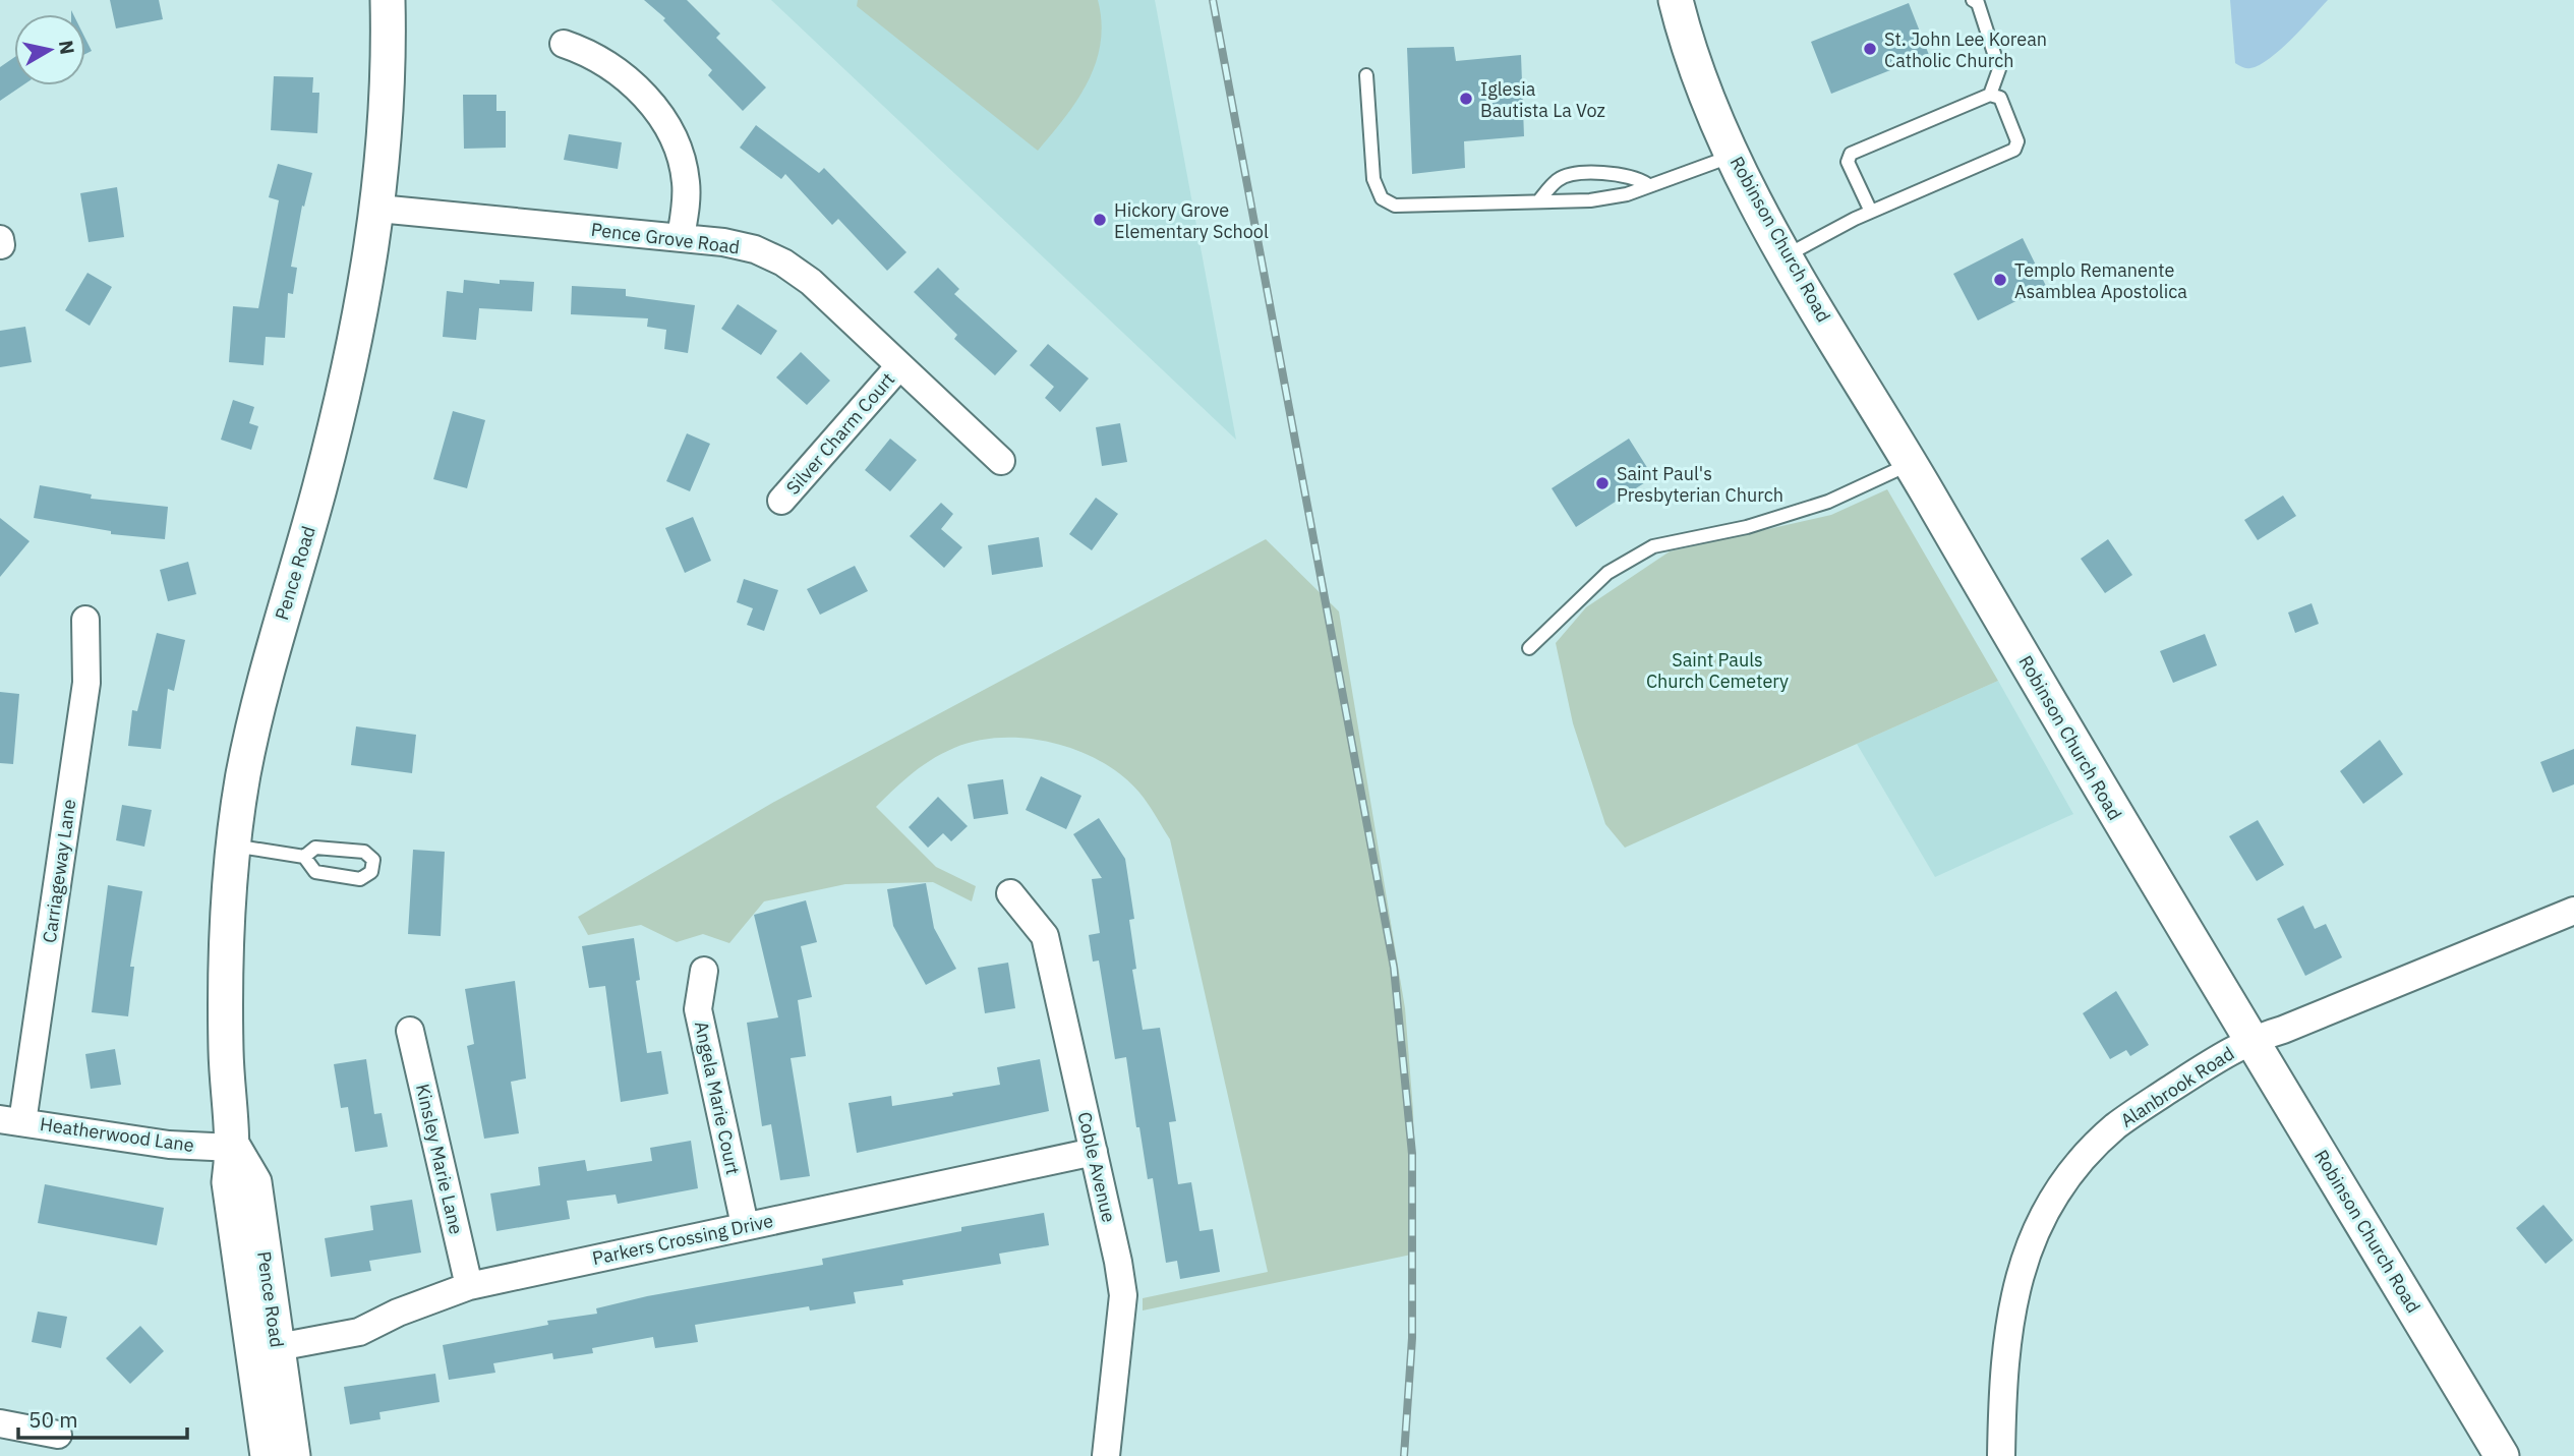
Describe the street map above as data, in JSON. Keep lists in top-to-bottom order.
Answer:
{
  "streets": {
    "street": [
      "Pence Grove Road",
      "Robinson Church Road",
      "Silver Charm Court",
      "Pence Road",
      "Carriageway Lane",
      "Alanbrook Road",
      "Angela Marie Court",
      "Heatherwood Lane",
      "Kinsley Marie Lane",
      "Coble Avenue",
      "Parkers Crossing Drive"
    ]
  },
  "crossings": [
    ["Pence Grove Road", "Silver Charm Court"],
    ["Pence Grove Road", "Pence Road"],
    ["Robinson Church Road", "Alanbrook Road"],
    ["Pence Road", "Heatherwood Lane"],
    ["Pence Road", "Parkers Crossing Drive"],
    ["Carriageway Lane", "Heatherwood Lane"],
    ["Angela Marie Court", "Parkers Crossing Drive"],
    ["Kinsley Marie Lane", "Parkers Crossing Drive"],
    ["Coble Avenue", "Parkers Crossing Drive"]
  ],
  "parks": ["Saint Pauls Church Cemetery"],
  "places": [
    "St. John Lee Korean Catholic Church",
    "Iglesia Bautista La Voz",
    "Hickory Grove Elementary School",
    "Templo Remanente Asamblea Apostolica",
    "Saint Paul's Presbyterian Church"
  ],
  "scale_bar": "50 m",
  "north": "right"
}
